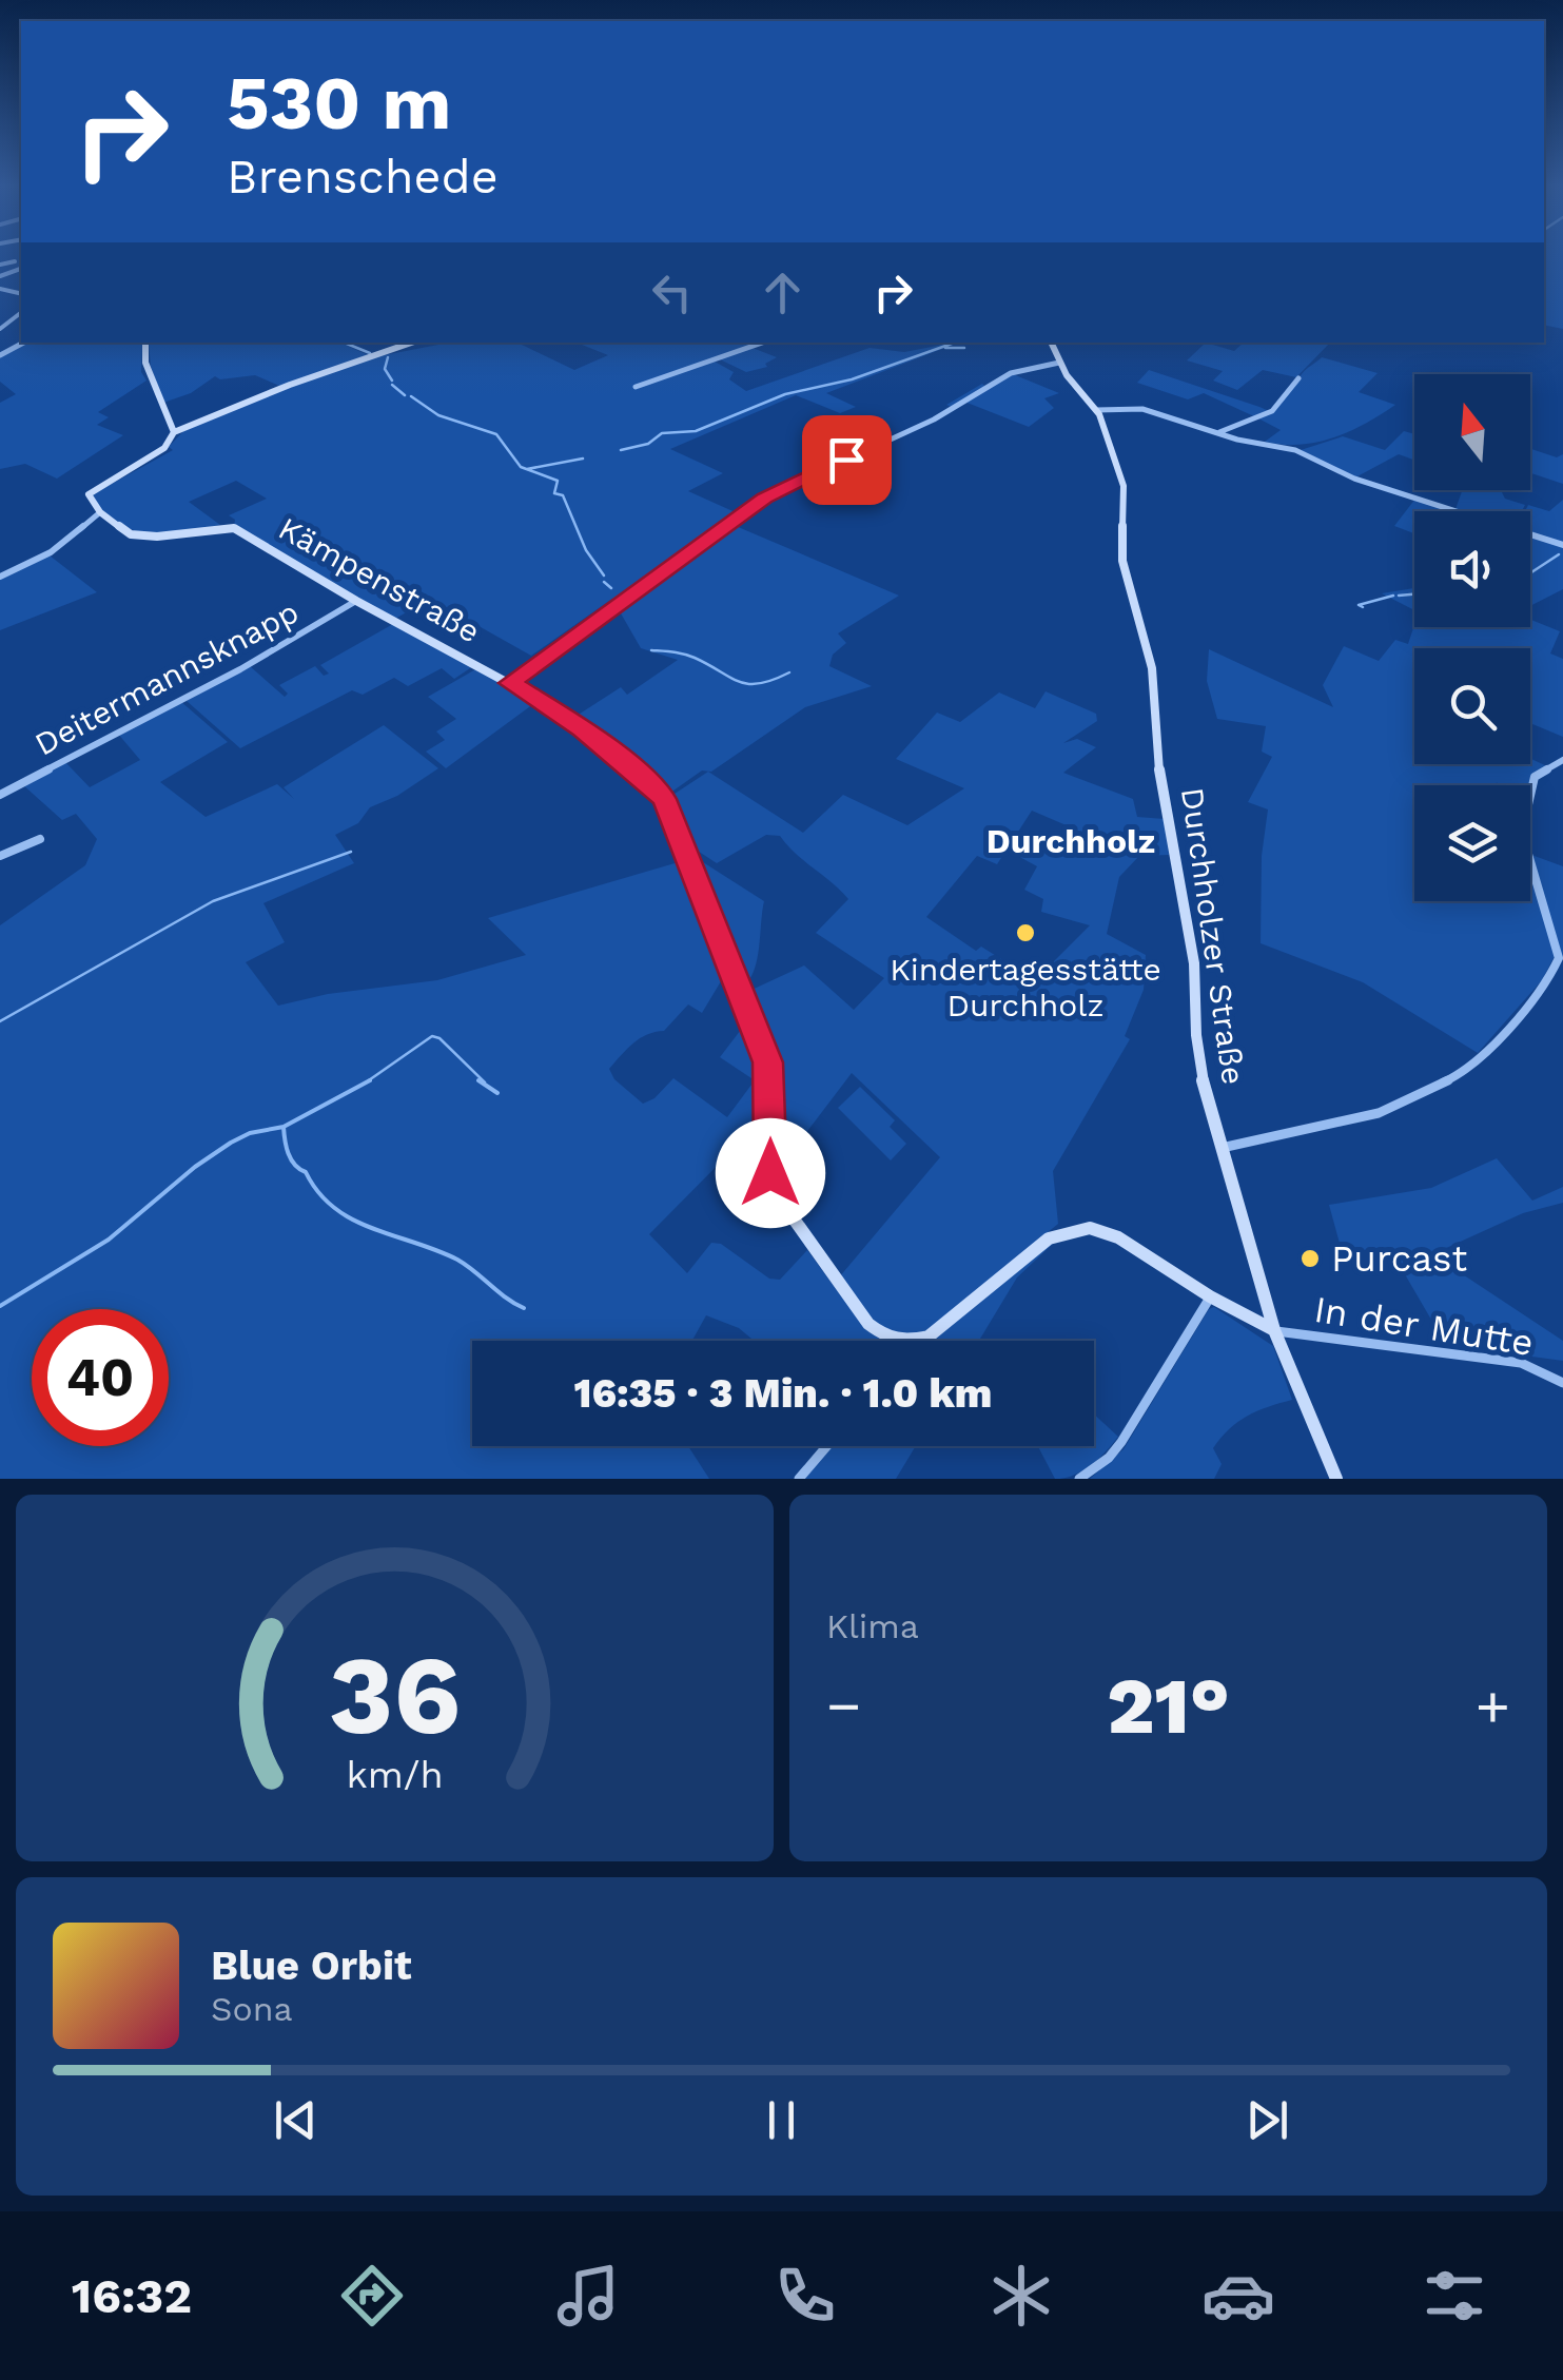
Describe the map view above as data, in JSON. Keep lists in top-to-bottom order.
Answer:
{
  "streets": {
    "street": [
      "Kämpenstraße",
      "Deitermannsknapp",
      "Durchholzer Straße",
      "In der Mutte"
    ]
  },
  "crossings": [
    ["Kämpenstraße", "Deitermannsknapp"],
    ["Durchholzer Straße", "In der Mutte"]
  ],
  "districts": ["Durchholz"],
  "places": ["Kindertagesstätte Durchholz", "Purcast"],
  "north": "top",
  "page": {
    "turn": ["530 m", "Brenschede"],
    "limit": "40",
    "trip": "16:35 · 3 Min. · 1.0 km",
    "tile": "Klima",
    "heat": ["−", "21°", "+"],
    "song": ["Blue Orbit", "Sona"],
    "tabs": "16:32",
    "gauge": ["36", "km/h"]
  }
}
